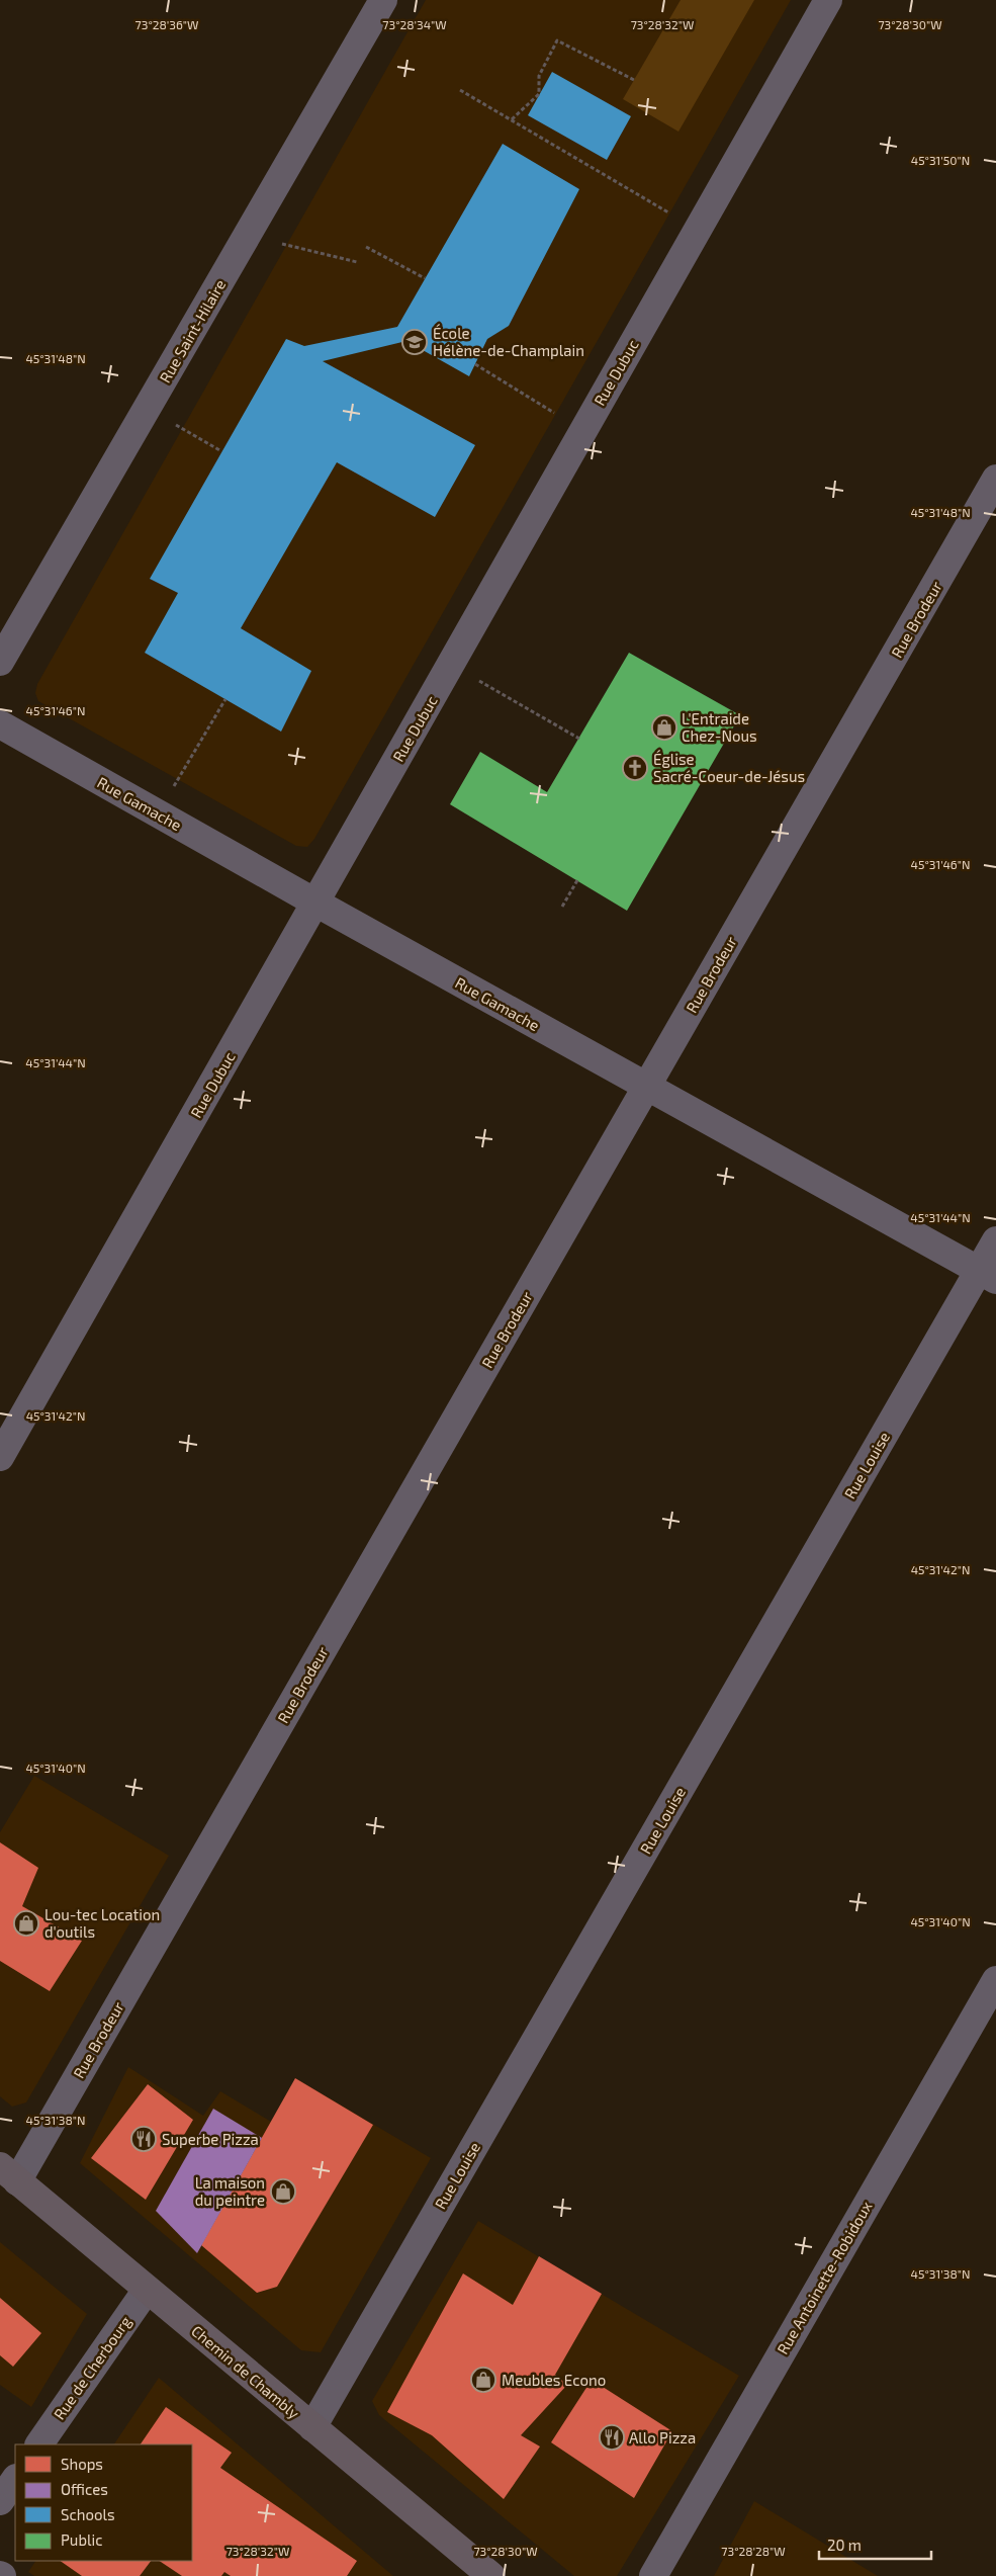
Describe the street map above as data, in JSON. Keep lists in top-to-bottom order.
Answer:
{
  "streets": {
    "main road": ["Chemin de Chambly"],
    "street": [
      "Rue Saint-Hilaire",
      "Rue Dubuc",
      "Rue Brodeur",
      "Rue Gamache",
      "Rue Louise",
      "Rue Antoinette-Robidoux",
      "Rue de Cherbourg"
    ]
  },
  "crossings": [
    ["Rue Dubuc", "Rue Gamache"],
    ["Rue Brodeur", "Rue Gamache"],
    ["Rue Brodeur", "Chemin de Chambly"],
    ["Rue Gamache", "Rue Louise"],
    ["Rue Louise", "Chemin de Chambly"],
    ["Rue de Cherbourg", "Chemin de Chambly"]
  ],
  "places": {
    "school or university": ["École Hélène-de-Champlain"],
    "shop": [
      "L'Entraide Chez-Nous",
      "Lou-tec Location d'outils",
      "La maison du peintre",
      "Meubles Econo"
    ],
    "church": ["Église Sacré-Coeur-de-Jésus"],
    "restaurant": ["Superbe Pizza", "Allo Pizza"]
  },
  "legend": [
    "Shops",
    "Offices",
    "Schools",
    "Public"
  ],
  "scale_bar": "20 m",
  "coordinates": [
    "73°28'36\"W",
    "73°28'34\"W",
    "73°28'32\"W",
    "73°28'30\"W",
    "45°31'50\"N",
    "45°31'48\"N",
    "45°31'46\"N",
    "45°31'44\"N",
    "45°31'42\"N",
    "45°31'40\"N",
    "45°31'38\"N",
    "73°28'28\"W"
  ]
}
